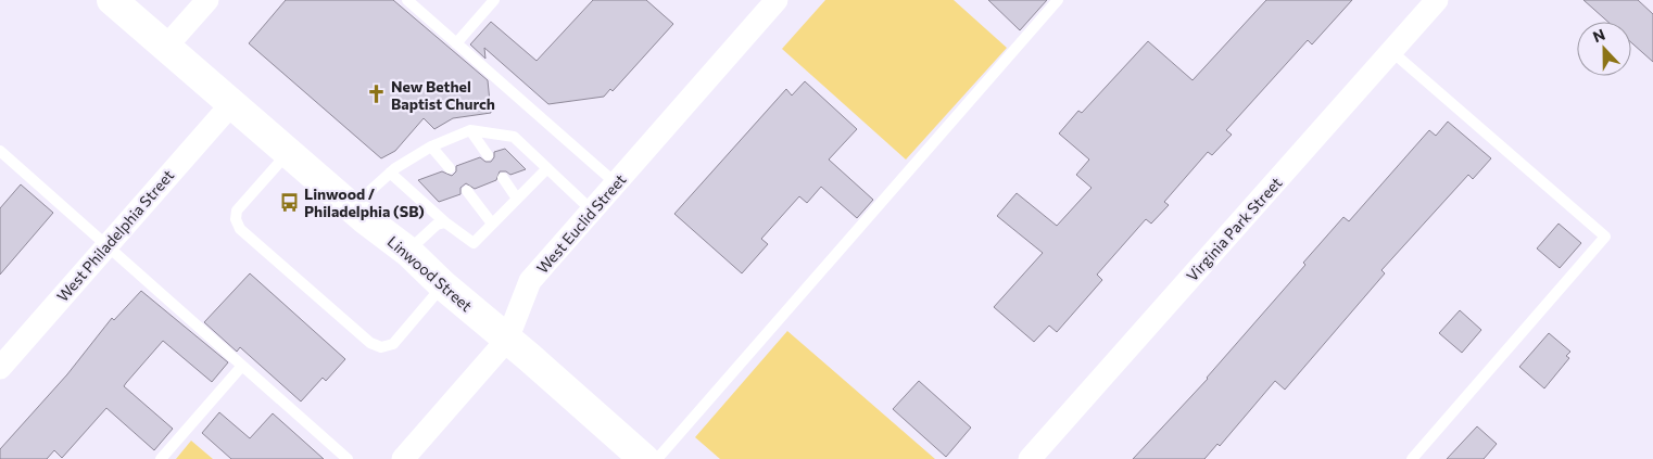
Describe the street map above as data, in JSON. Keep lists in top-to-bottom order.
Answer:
{
  "streets": {
    "street": [
      "West Euclid Street",
      "Virginia Park Street",
      "West Philadelphia Street",
      "Linwood Street"
    ]
  },
  "crossings": [
    ["West Euclid Street", "Linwood Street"],
    ["West Philadelphia Street", "Linwood Street"]
  ],
  "places": {
    "church": ["New Bethel Baptist Church"],
    "bus stop": ["Linwood / Philadelphia (SB)"]
  },
  "north": "top"
}
